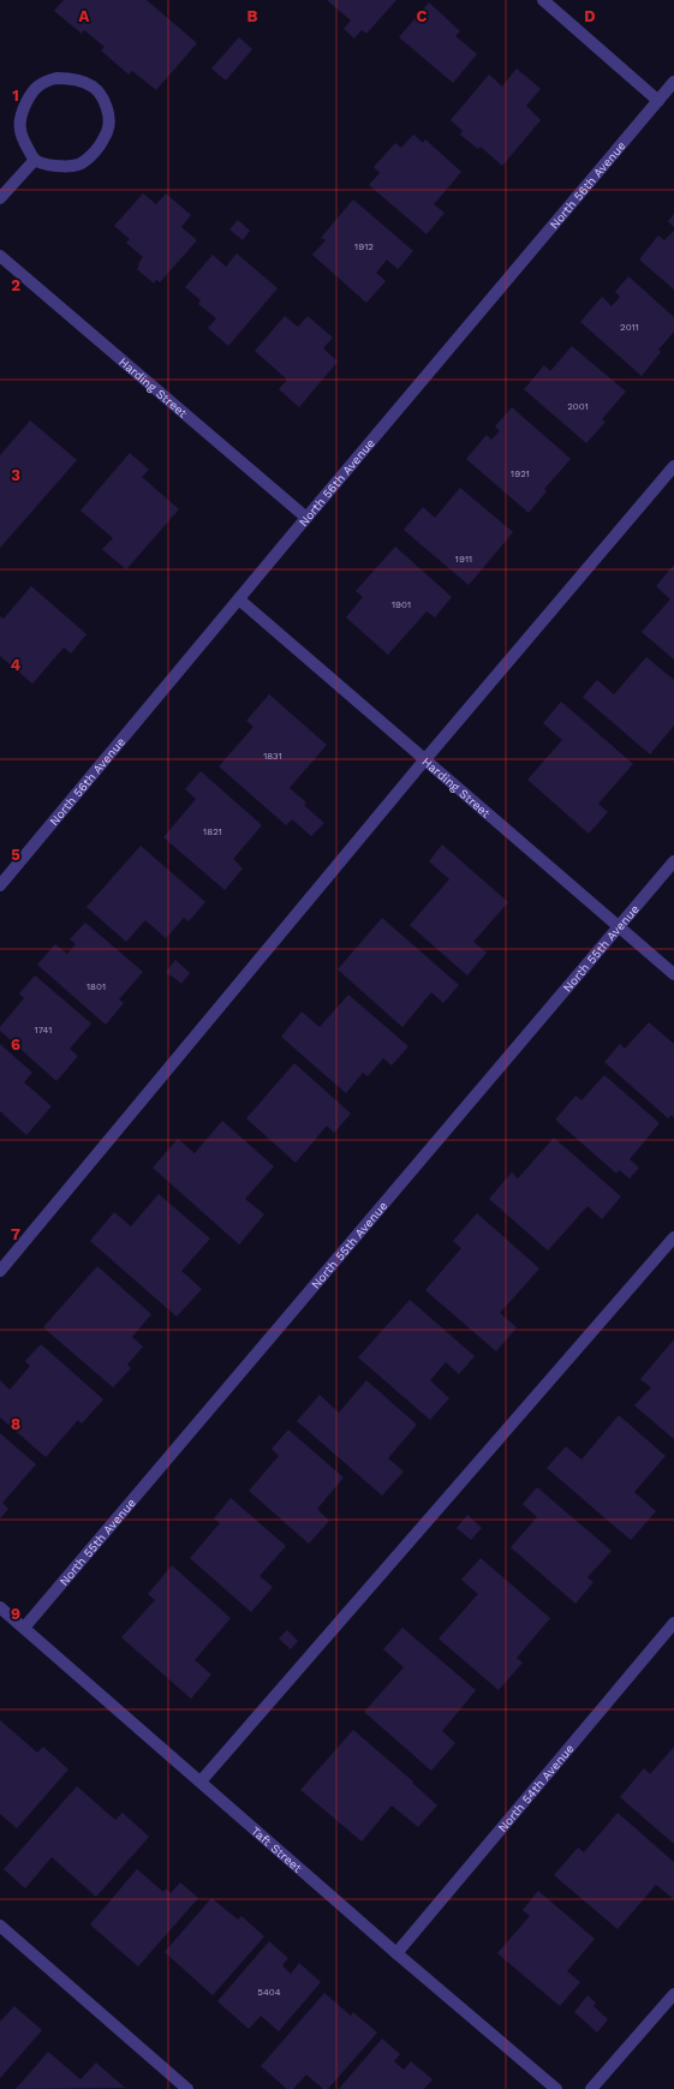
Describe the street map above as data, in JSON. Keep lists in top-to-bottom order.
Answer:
{
  "streets": {
    "street": [
      "North 56th Avenue",
      "Harding Street",
      "North 55th Avenue",
      "North 54th Avenue",
      "Taft Street"
    ]
  },
  "crossings": [
    ["North 56th Avenue", "Harding Street"],
    ["Harding Street", "North 55th Avenue"],
    ["North 55th Avenue", "Taft Street"],
    ["North 54th Avenue", "Taft Street"]
  ],
  "house_numbers": [
    "1912",
    "2011",
    "2001",
    "1921",
    "1911",
    "1901",
    "1831",
    "1821",
    "1801",
    "1741",
    "5404"
  ],
  "grid": {
    "columns": [
      "A",
      "B",
      "C",
      "D"
    ],
    "rows": [
      "1",
      "2",
      "3",
      "4",
      "5",
      "6",
      "7",
      "8",
      "9"
    ]
  }
}
